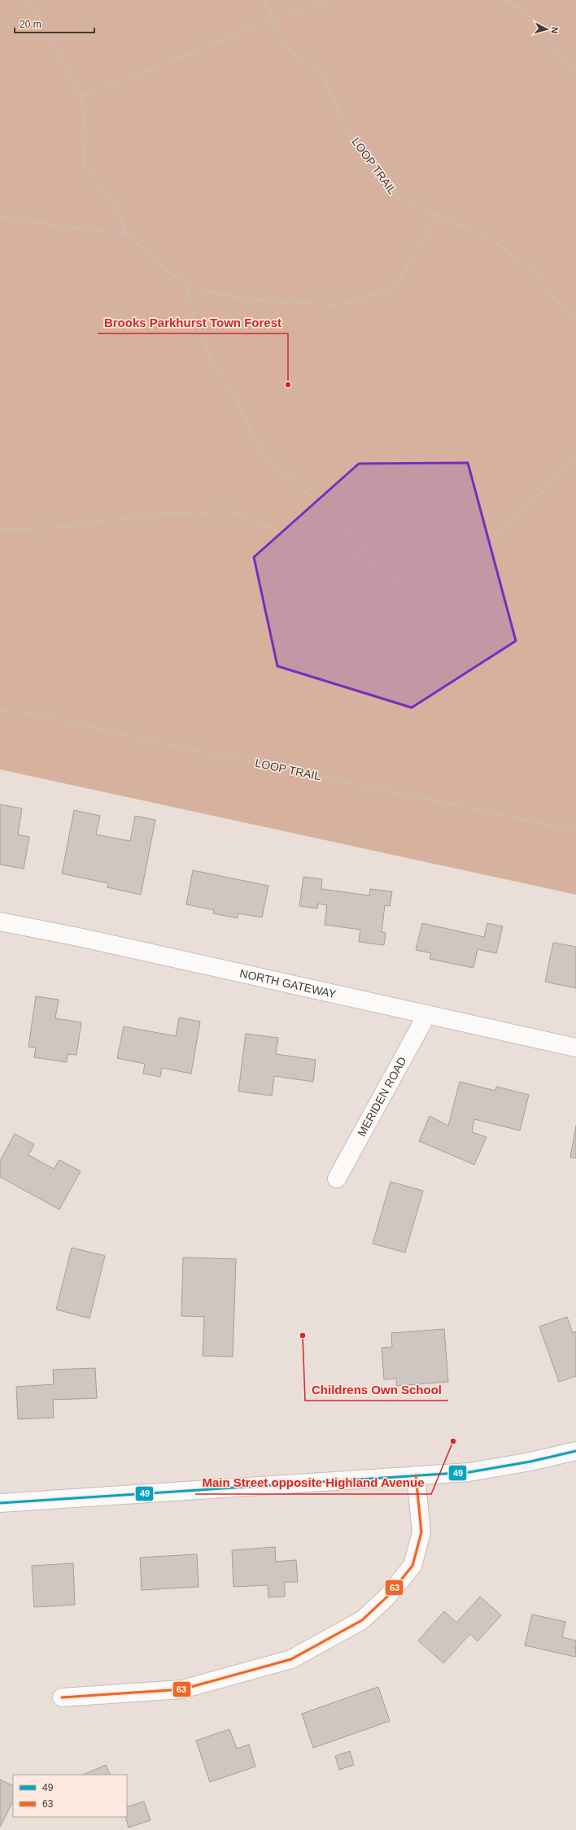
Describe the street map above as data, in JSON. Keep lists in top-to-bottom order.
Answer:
{
  "streets": {
    "street": ["NORTH GATEWAY", "MERIDEN ROAD"],
    "path": ["LOOP TRAIL"]
  },
  "crossings": [
    ["NORTH GATEWAY", "MERIDEN ROAD"]
  ],
  "places": ["Brooks Parkhurst Town Forest", "Childrens Own School", "Main Street opposite Highland Avenue"],
  "lines": ["transit line 49", "transit line 63"],
  "legend": ["49", "63"],
  "scale_bar": "20 m",
  "north": "right"
}
